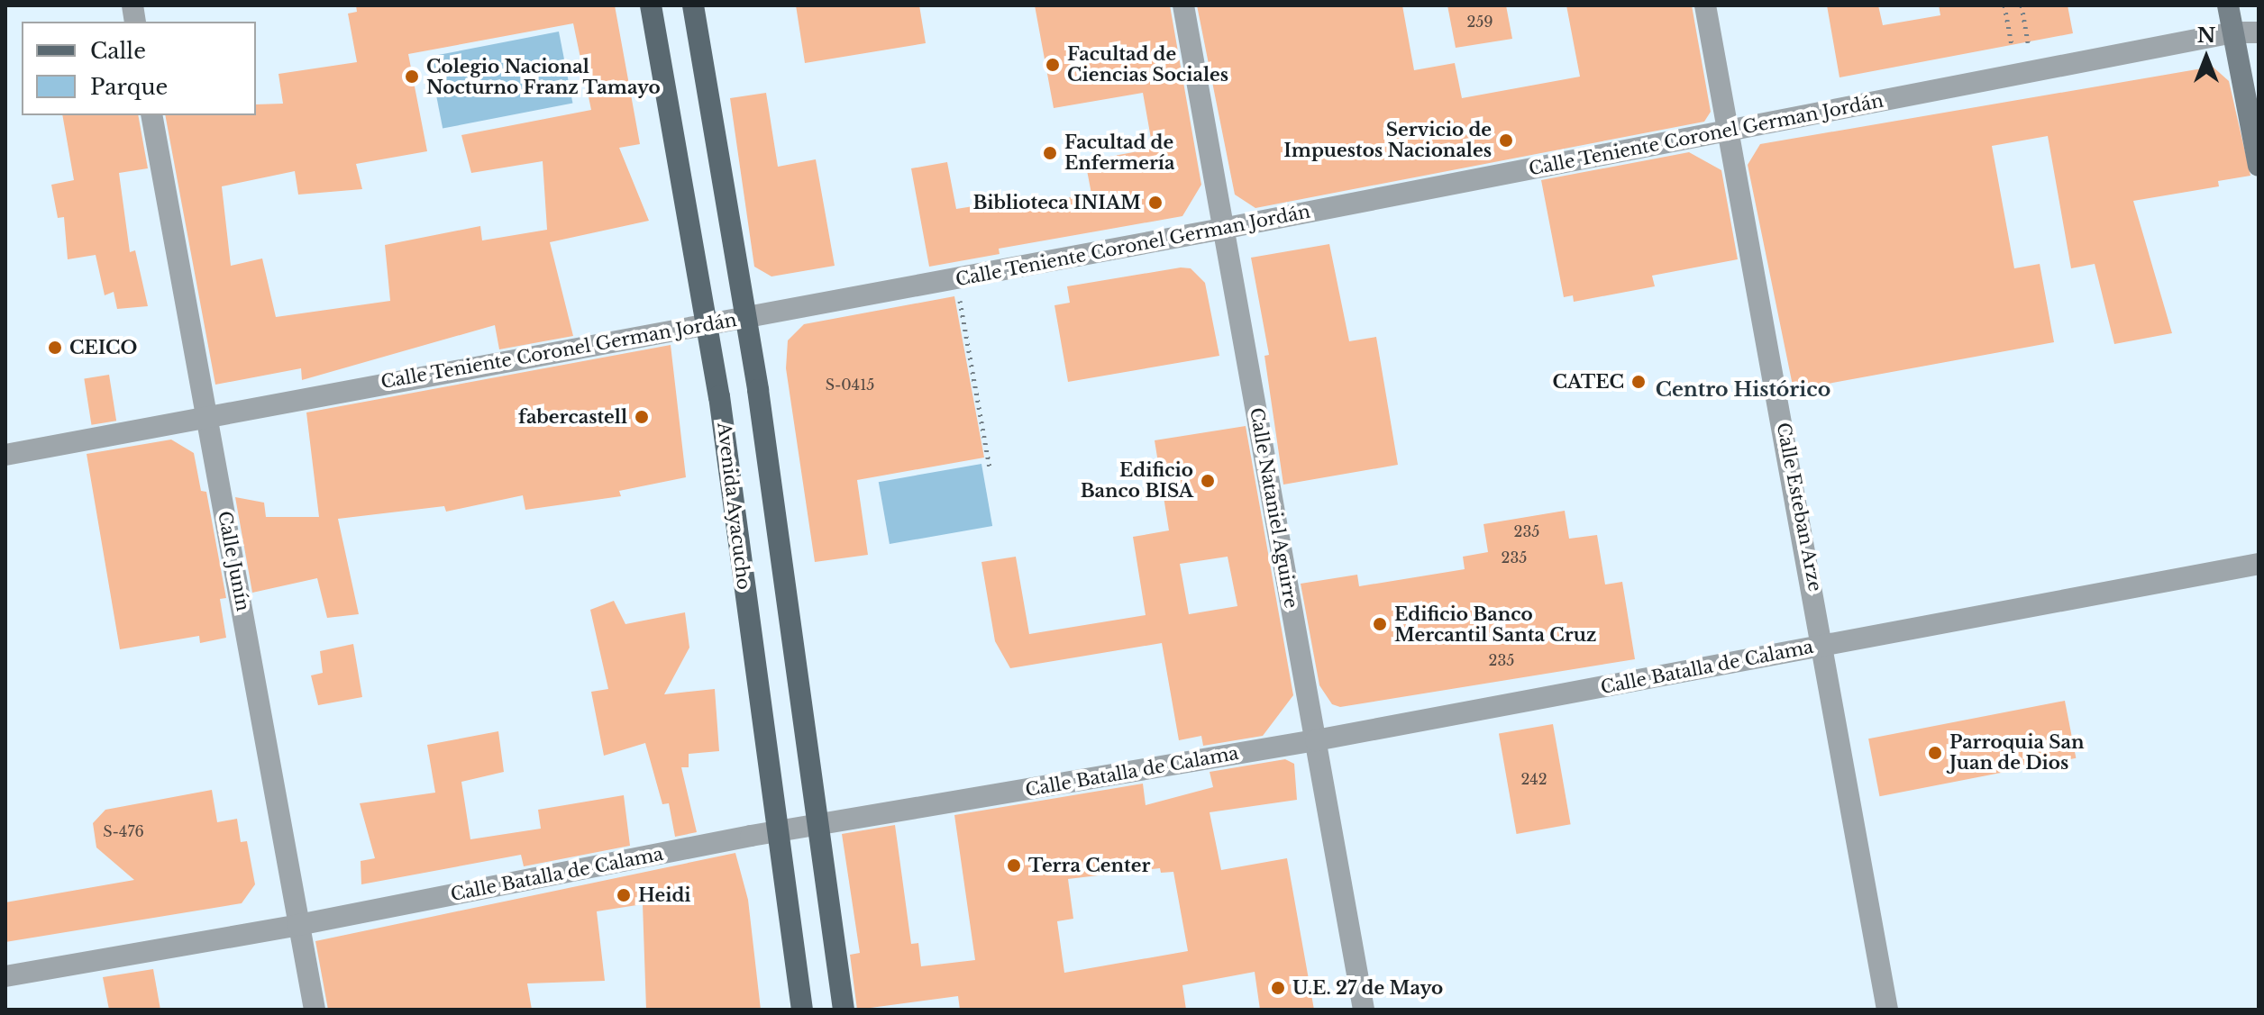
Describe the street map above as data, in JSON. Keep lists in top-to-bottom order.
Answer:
{
  "streets": {
    "main road": ["Avenida Ayacucho"],
    "street": [
      "Calle Teniente Coronel German Jordán",
      "Calle Esteban Arze",
      "Calle Nataniel Aguirre",
      "Calle Junín",
      "Calle Batalla de Calama"
    ]
  },
  "crossings": [
    ["Calle Teniente Coronel German Jordán", "Avenida Ayacucho"],
    ["Calle Teniente Coronel German Jordán", "Calle Esteban Arze"],
    ["Calle Teniente Coronel German Jordán", "Calle Nataniel Aguirre"],
    ["Calle Teniente Coronel German Jordán", "Calle Junín"],
    ["Avenida Ayacucho", "Calle Batalla de Calama"],
    ["Calle Esteban Arze", "Calle Batalla de Calama"],
    ["Calle Nataniel Aguirre", "Calle Batalla de Calama"],
    ["Calle Junín", "Calle Batalla de Calama"]
  ],
  "districts": ["Centro Histórico"],
  "places": [
    "Facultad de Ciencias Sociales",
    "Colegio Nacional Nocturno Franz Tamayo",
    "Servicio de Impuestos Nacionales",
    "Facultad de Enfermería",
    "Biblioteca INIAM",
    "CEICO",
    "CATEC",
    "fabercastell",
    "Edificio Banco BISA",
    "Edificio Banco Mercantil Santa Cruz",
    "Parroquia San Juan de Dios",
    "Terra Center",
    "Heidi",
    "U.E. 27 de Mayo"
  ],
  "house_numbers": [
    "259",
    "S-0415",
    "235",
    "235",
    "235",
    "242",
    "S-476"
  ],
  "legend": ["Calle", "Parque"],
  "north": "top"
}
